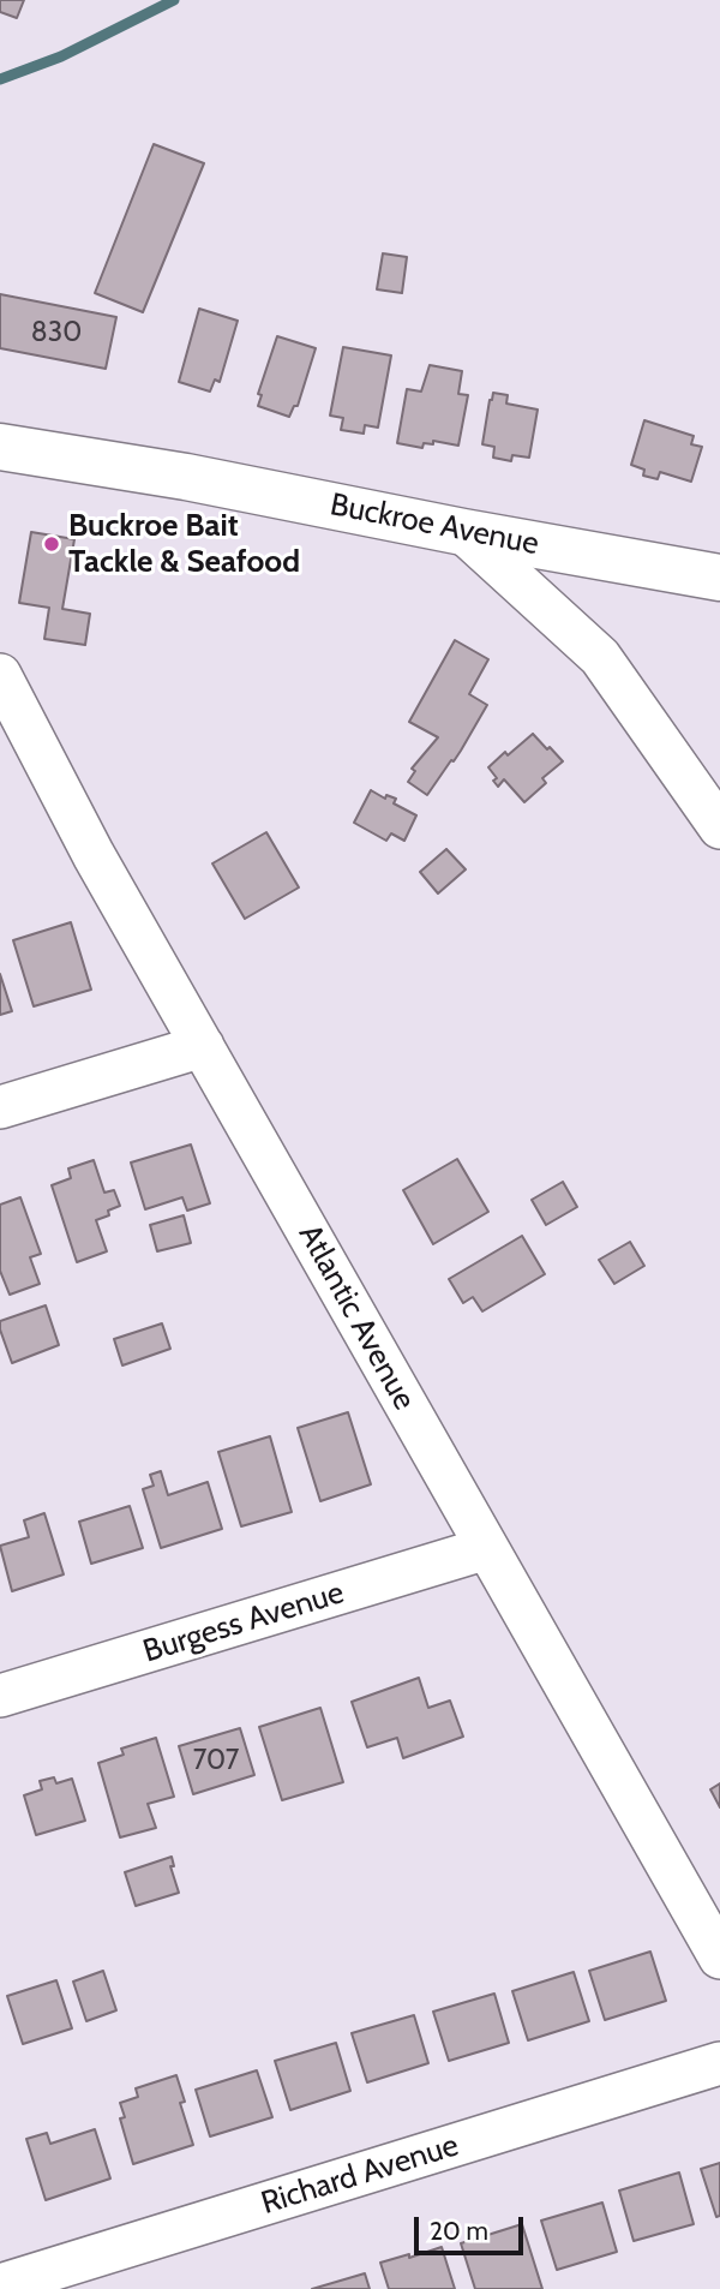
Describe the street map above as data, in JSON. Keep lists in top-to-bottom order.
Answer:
{
  "streets": {
    "street": [
      "Buckroe Avenue",
      "Atlantic Avenue",
      "Burgess Avenue",
      "Richard Avenue"
    ]
  },
  "crossings": [
    ["Atlantic Avenue", "Burgess Avenue"]
  ],
  "places": ["Buckroe Bait Tackle & Seafood"],
  "house_numbers": ["830", "707"],
  "scale_bar": "20 m"
}
